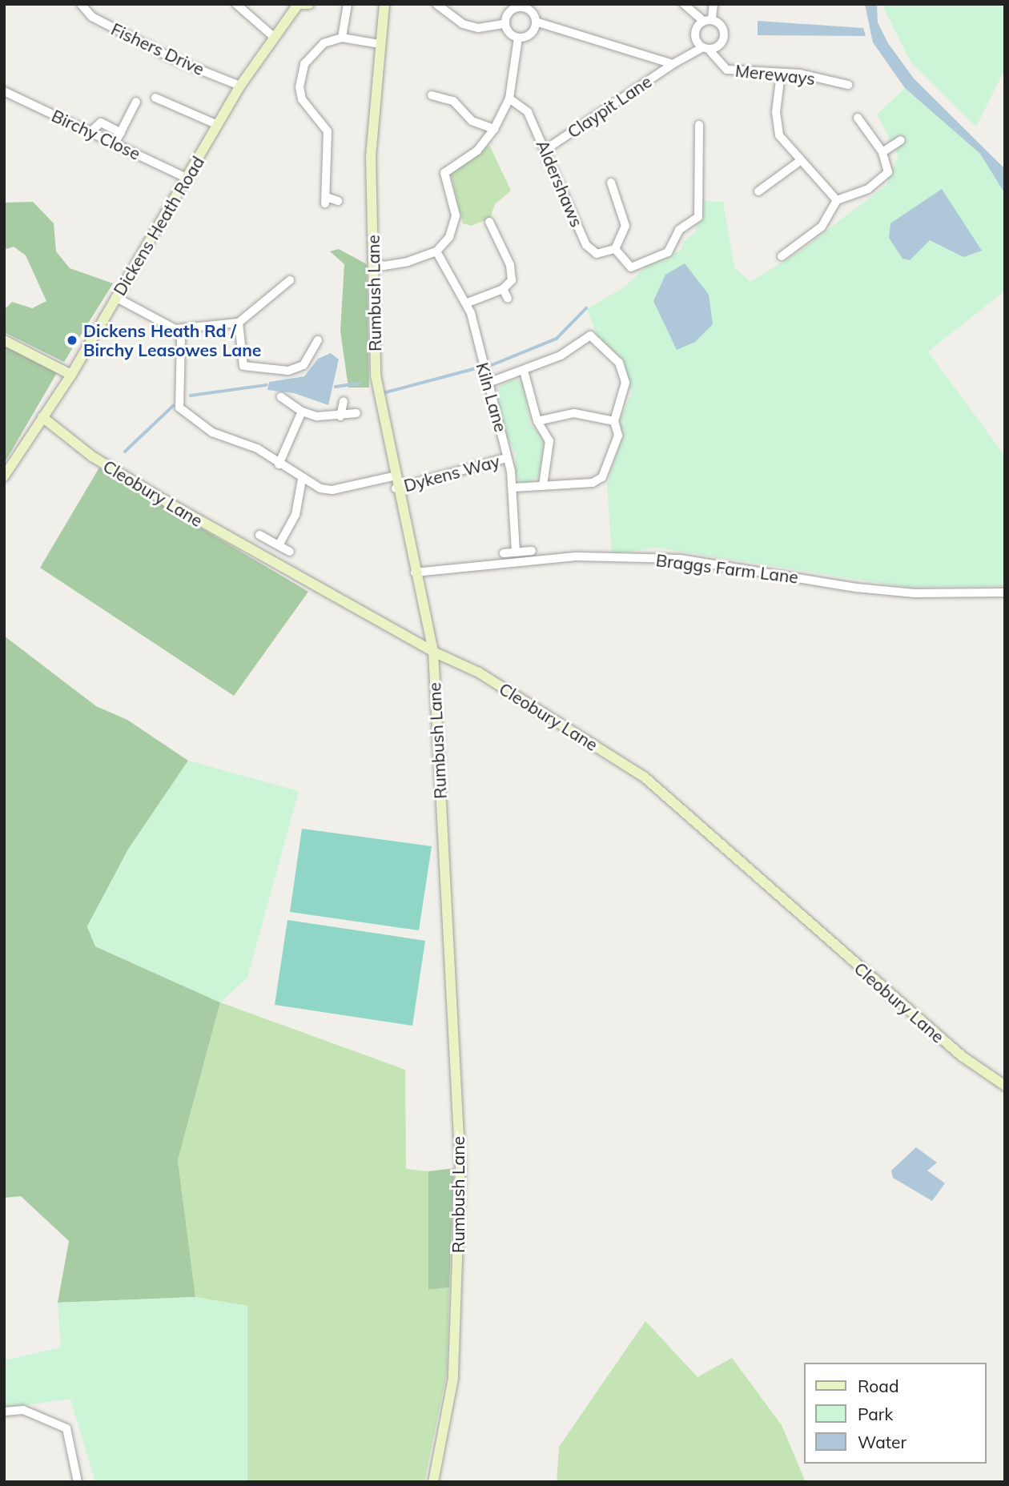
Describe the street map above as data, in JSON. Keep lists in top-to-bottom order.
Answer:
{
  "streets": {
    "street": [
      "Fishers Drive",
      "Mereways",
      "Claypit Lane",
      "Birchy Close",
      "Aldershaws",
      "Dickens Heath Road",
      "Rumbush Lane",
      "Kiln Lane",
      "Dykens Way",
      "Cleobury Lane",
      "Braggs Farm Lane"
    ]
  },
  "crossings": [
    ["Fishers Drive", "Dickens Heath Road"],
    ["Claypit Lane", "Aldershaws"],
    ["Birchy Close", "Dickens Heath Road"],
    ["Dickens Heath Road", "Cleobury Lane"],
    ["Rumbush Lane", "Dykens Way"],
    ["Rumbush Lane", "Cleobury Lane"],
    ["Rumbush Lane", "Braggs Farm Lane"],
    ["Kiln Lane", "Dykens Way"]
  ],
  "places": ["Dickens Heath Rd / Birchy Leasowes Lane"],
  "legend": ["Road", "Park", "Water"]
}
